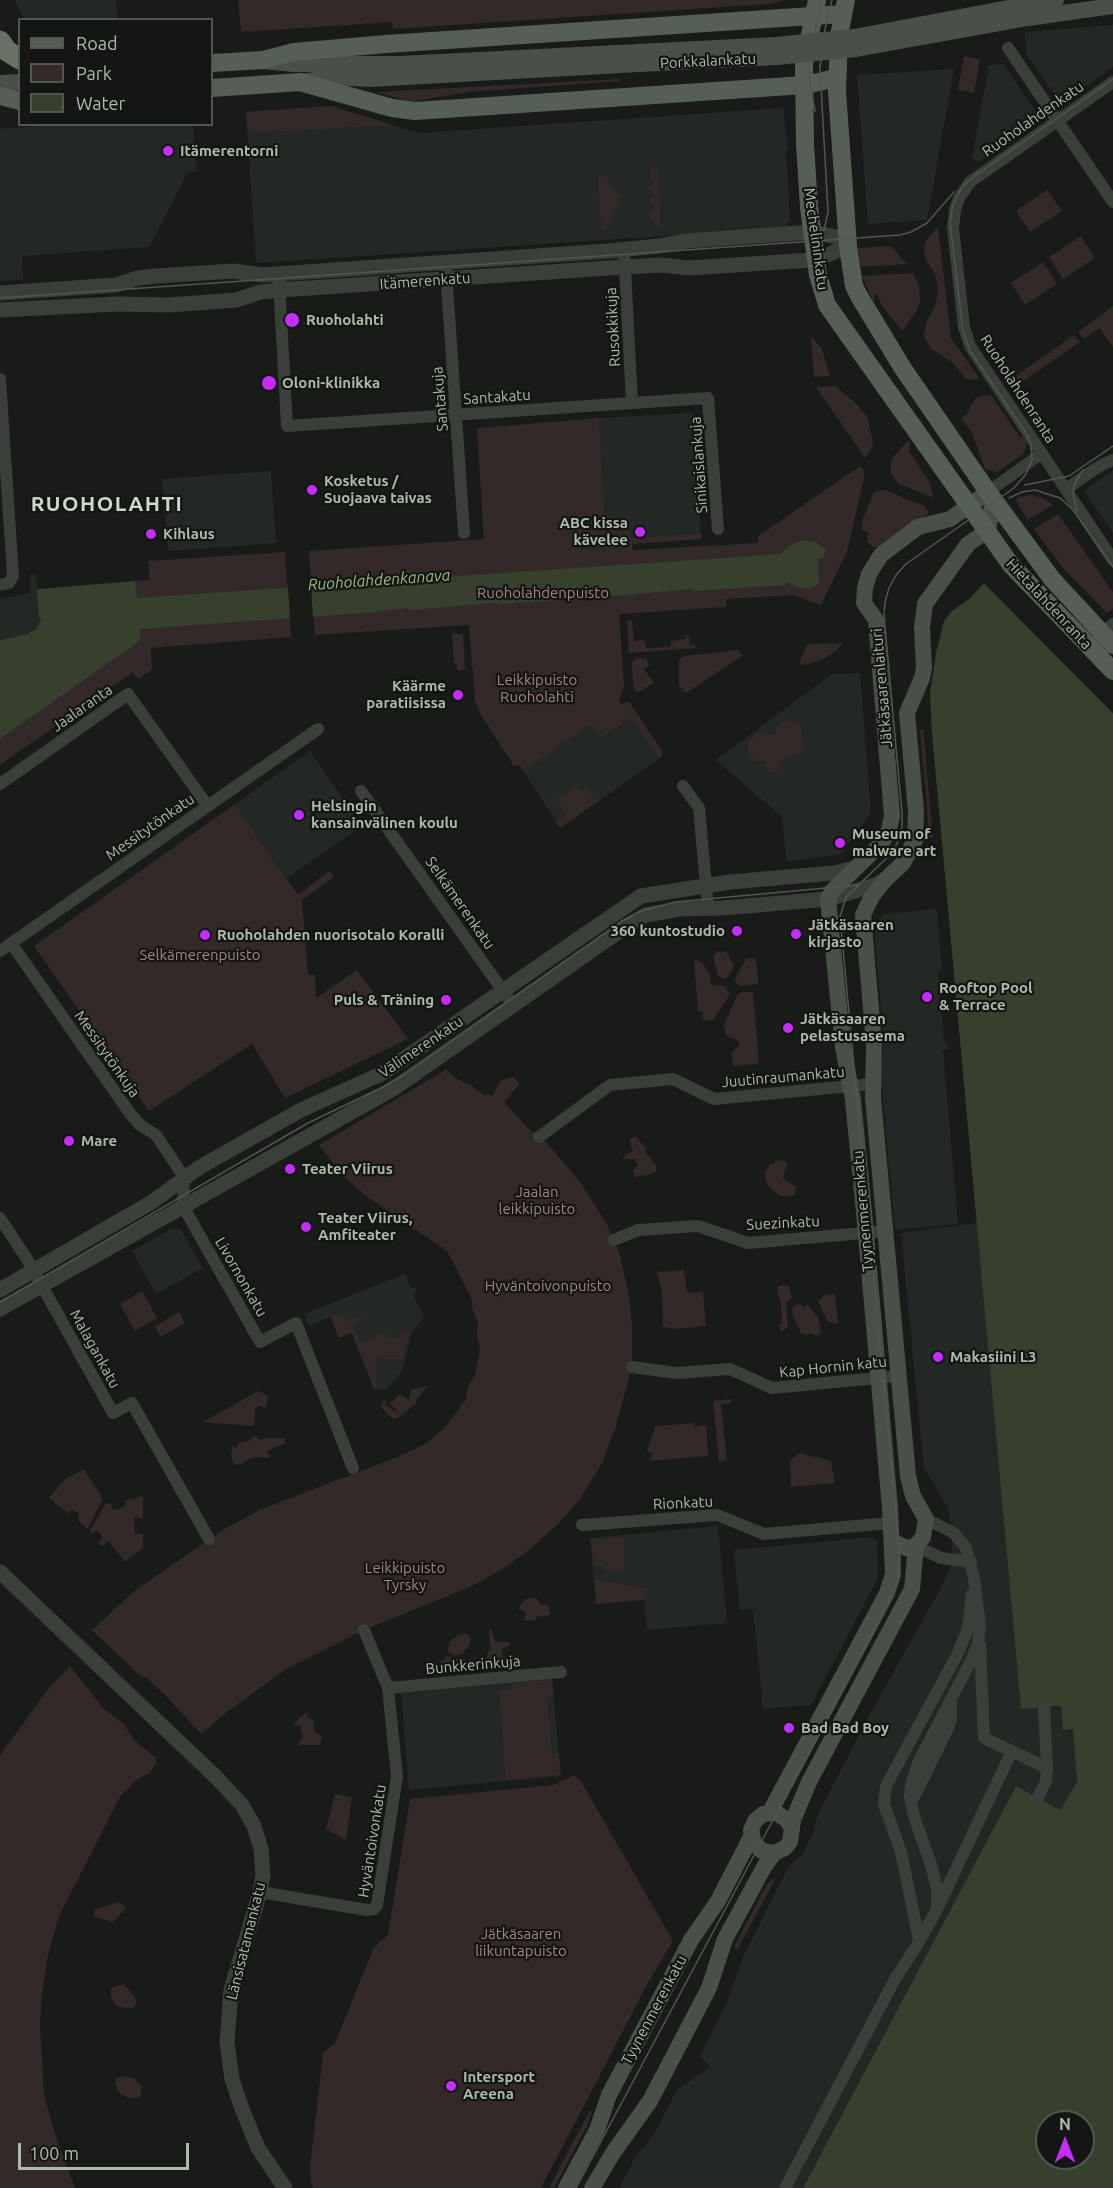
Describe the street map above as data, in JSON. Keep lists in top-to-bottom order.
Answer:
{
  "streets": {
    "main road": [
      "Porkkalankatu",
      "Mechelininkatu",
      "Hietalahdenranta",
      "Jätkäsaarenlaituri",
      "Tyynenmerenkatu"
    ],
    "street": [
      "Ruoholahdenkatu",
      "Itämerenkatu",
      "Rusokkikuja",
      "Ruoholahdenranta",
      "Santakatu",
      "Santakuja",
      "Sinikaislankuja",
      "Jaalaranta",
      "Messitytönkatu",
      "Selkämerenkatu",
      "Välimerenkatu",
      "Messitytönkuja",
      "Juutinraumankatu",
      "Suezinkatu",
      "Livornonkatu",
      "Malagankatu",
      "Kap Hornin katu",
      "Rionkatu",
      "Bunkkerinkuja",
      "Hyväntoivonkatu",
      "Länsisatamankatu"
    ]
  },
  "crossings": [
    ["Porkkalankatu", "Mechelininkatu"],
    ["Ruoholahdenkatu", "Ruoholahdenranta"],
    ["Mechelininkatu", "Itämerenkatu"],
    ["Mechelininkatu", "Hietalahdenranta"],
    ["Mechelininkatu", "Jätkäsaarenlaituri"],
    ["Itämerenkatu", "Rusokkikuja"],
    ["Itämerenkatu", "Santakatu"],
    ["Itämerenkatu", "Santakuja"],
    ["Rusokkikuja", "Santakatu"],
    ["Ruoholahdenranta", "Jätkäsaarenlaituri"],
    ["Santakatu", "Santakuja"],
    ["Santakatu", "Sinikaislankuja"],
    ["Hietalahdenranta", "Jätkäsaarenlaituri"],
    ["Jätkäsaarenlaituri", "Välimerenkatu"],
    ["Jätkäsaarenlaituri", "Tyynenmerenkatu"],
    ["Jaalaranta", "Messitytönkatu"],
    ["Messitytönkatu", "Messitytönkuja"],
    ["Selkämerenkatu", "Välimerenkatu"],
    ["Välimerenkatu", "Messitytönkuja"],
    ["Välimerenkatu", "Livornonkatu"],
    ["Välimerenkatu", "Malagankatu"],
    ["Juutinraumankatu", "Tyynenmerenkatu"],
    ["Tyynenmerenkatu", "Suezinkatu"],
    ["Tyynenmerenkatu", "Kap Hornin katu"],
    ["Tyynenmerenkatu", "Rionkatu"],
    ["Bunkkerinkuja", "Hyväntoivonkatu"],
    ["Hyväntoivonkatu", "Länsisatamankatu"]
  ],
  "districts": ["RUOHOLAHTI"],
  "water": ["Ruoholahdenkanava"],
  "parks": [
    "Ruoholahdenpuisto",
    "Leikkipuisto Ruoholahti",
    "Selkämerenpuisto",
    "Jaalan leikkipuisto",
    "Hyväntoivonpuisto",
    "Leikkipuisto Tyrsky",
    "Jätkäsaaren liikuntapuisto"
  ],
  "places": [
    "Itämerentorni",
    "Ruoholahti",
    "Oloni-klinikka",
    "Kosketus / Suojaava taivas",
    "ABC kissa kävelee",
    "Kihlaus",
    "Käärme paratiisissa",
    "Helsingin kansainvälinen koulu",
    "Museum of malware art",
    "360 kuntostudio",
    "Jätkäsaaren kirjasto",
    "Ruoholahden nuorisotalo Koralli",
    "Rooftop Pool & Terrace",
    "Puls & Träning",
    "Jätkäsaaren pelastusasema",
    "Mare",
    "Teater Viirus",
    "Teater Viirus, Amfiteater",
    "Makasiini L3",
    "Bad Bad Boy",
    "Intersport Areena"
  ],
  "legend": ["Road", "Park", "Water"],
  "scale_bar": "100 m",
  "north": "top"
}
